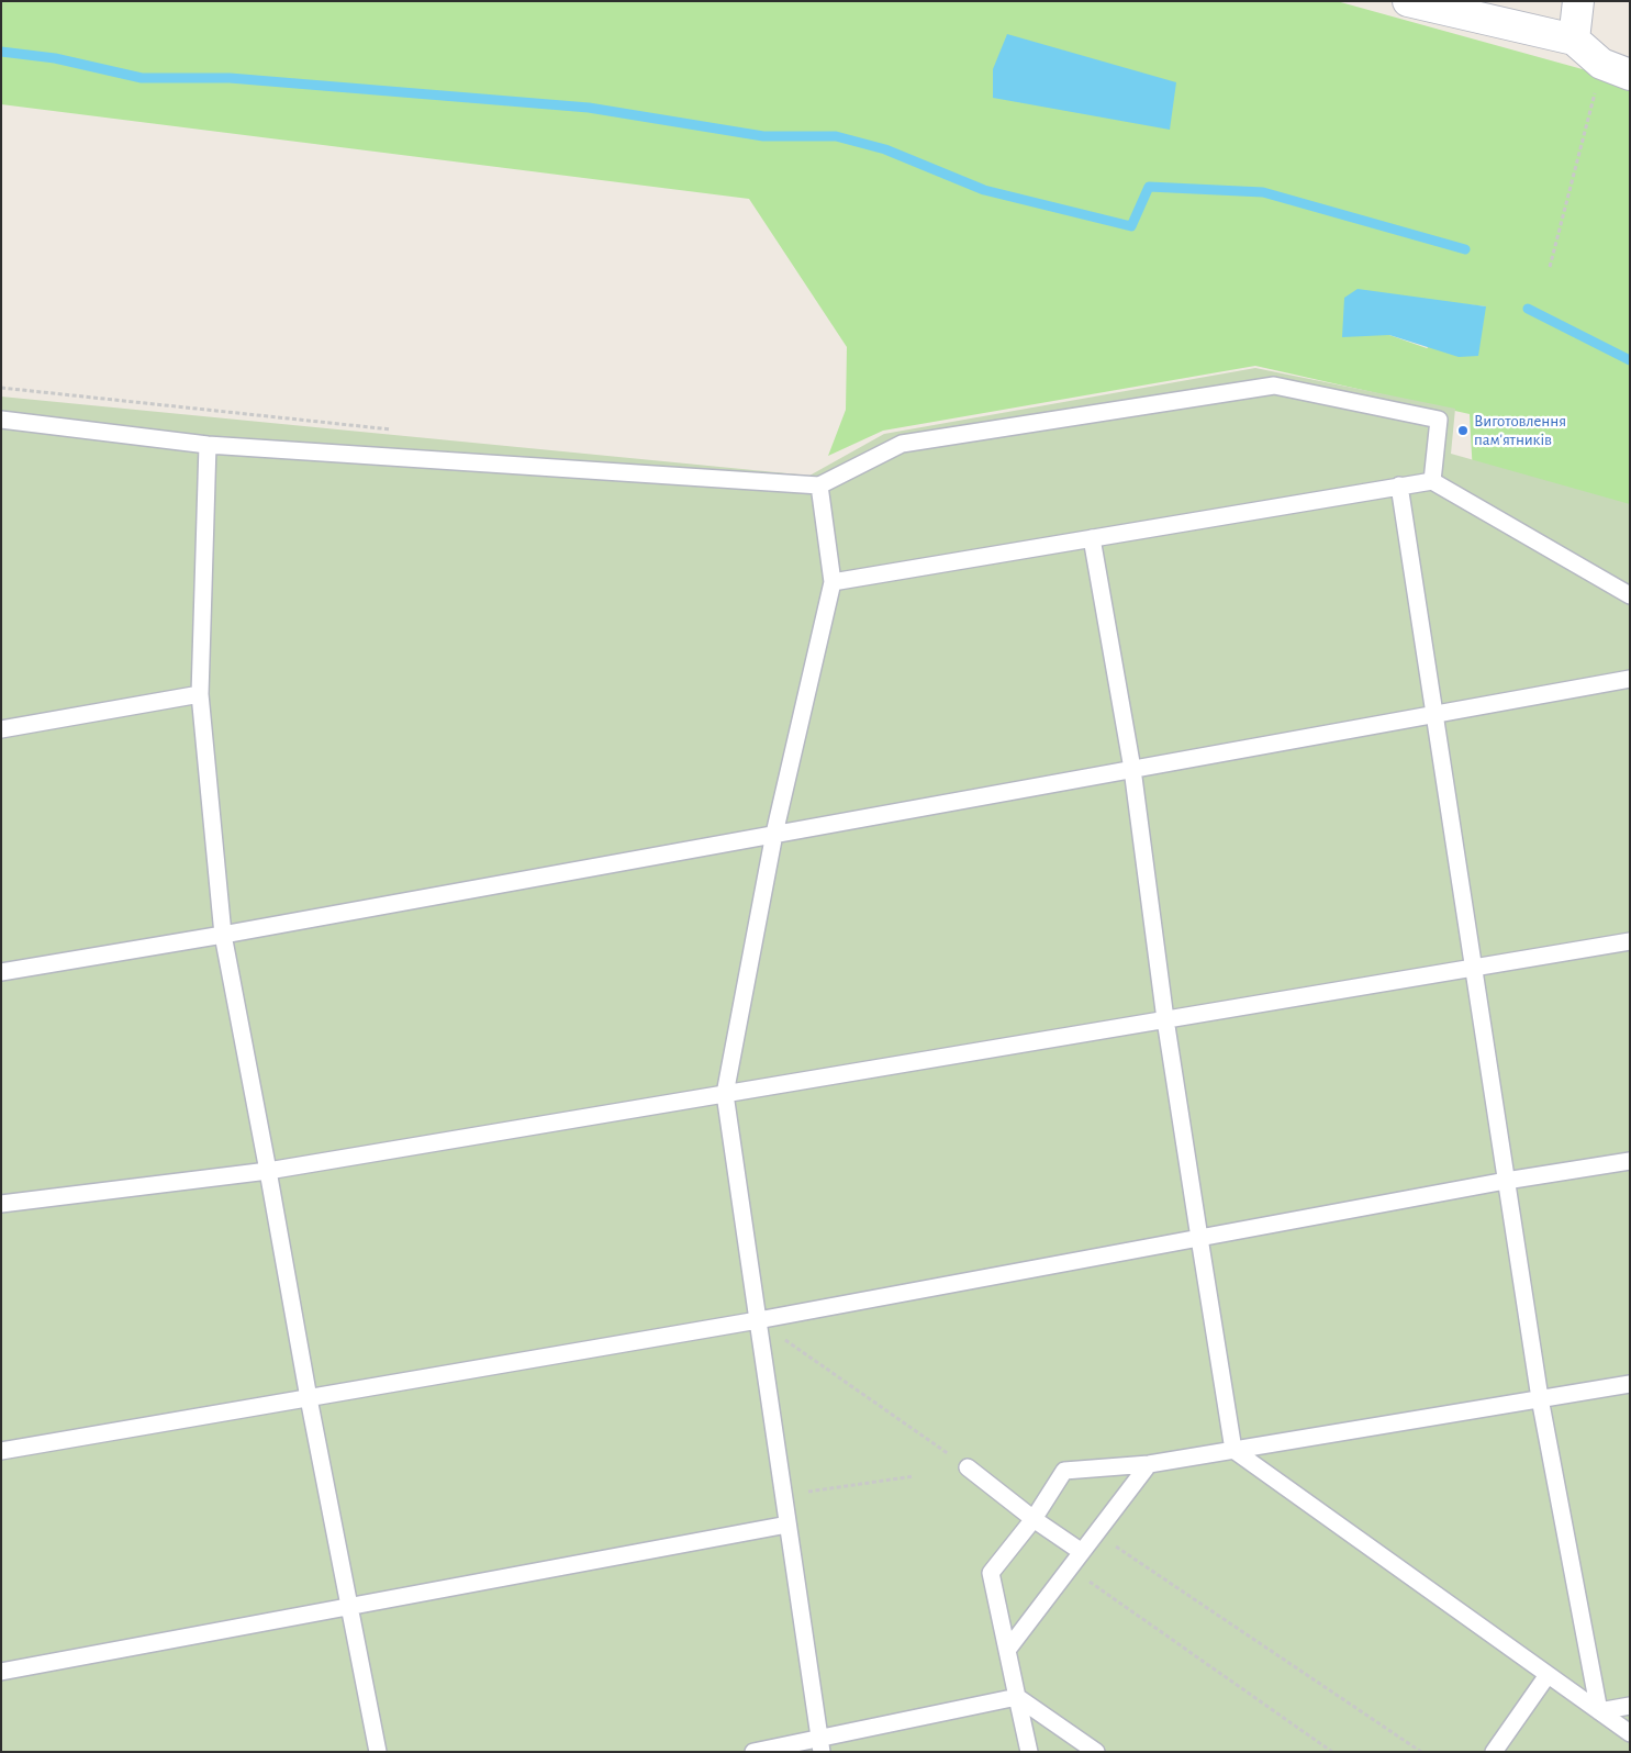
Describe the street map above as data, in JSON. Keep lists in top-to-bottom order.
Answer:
{
  "places": ["Виготовлення пам'ятників"]
}
